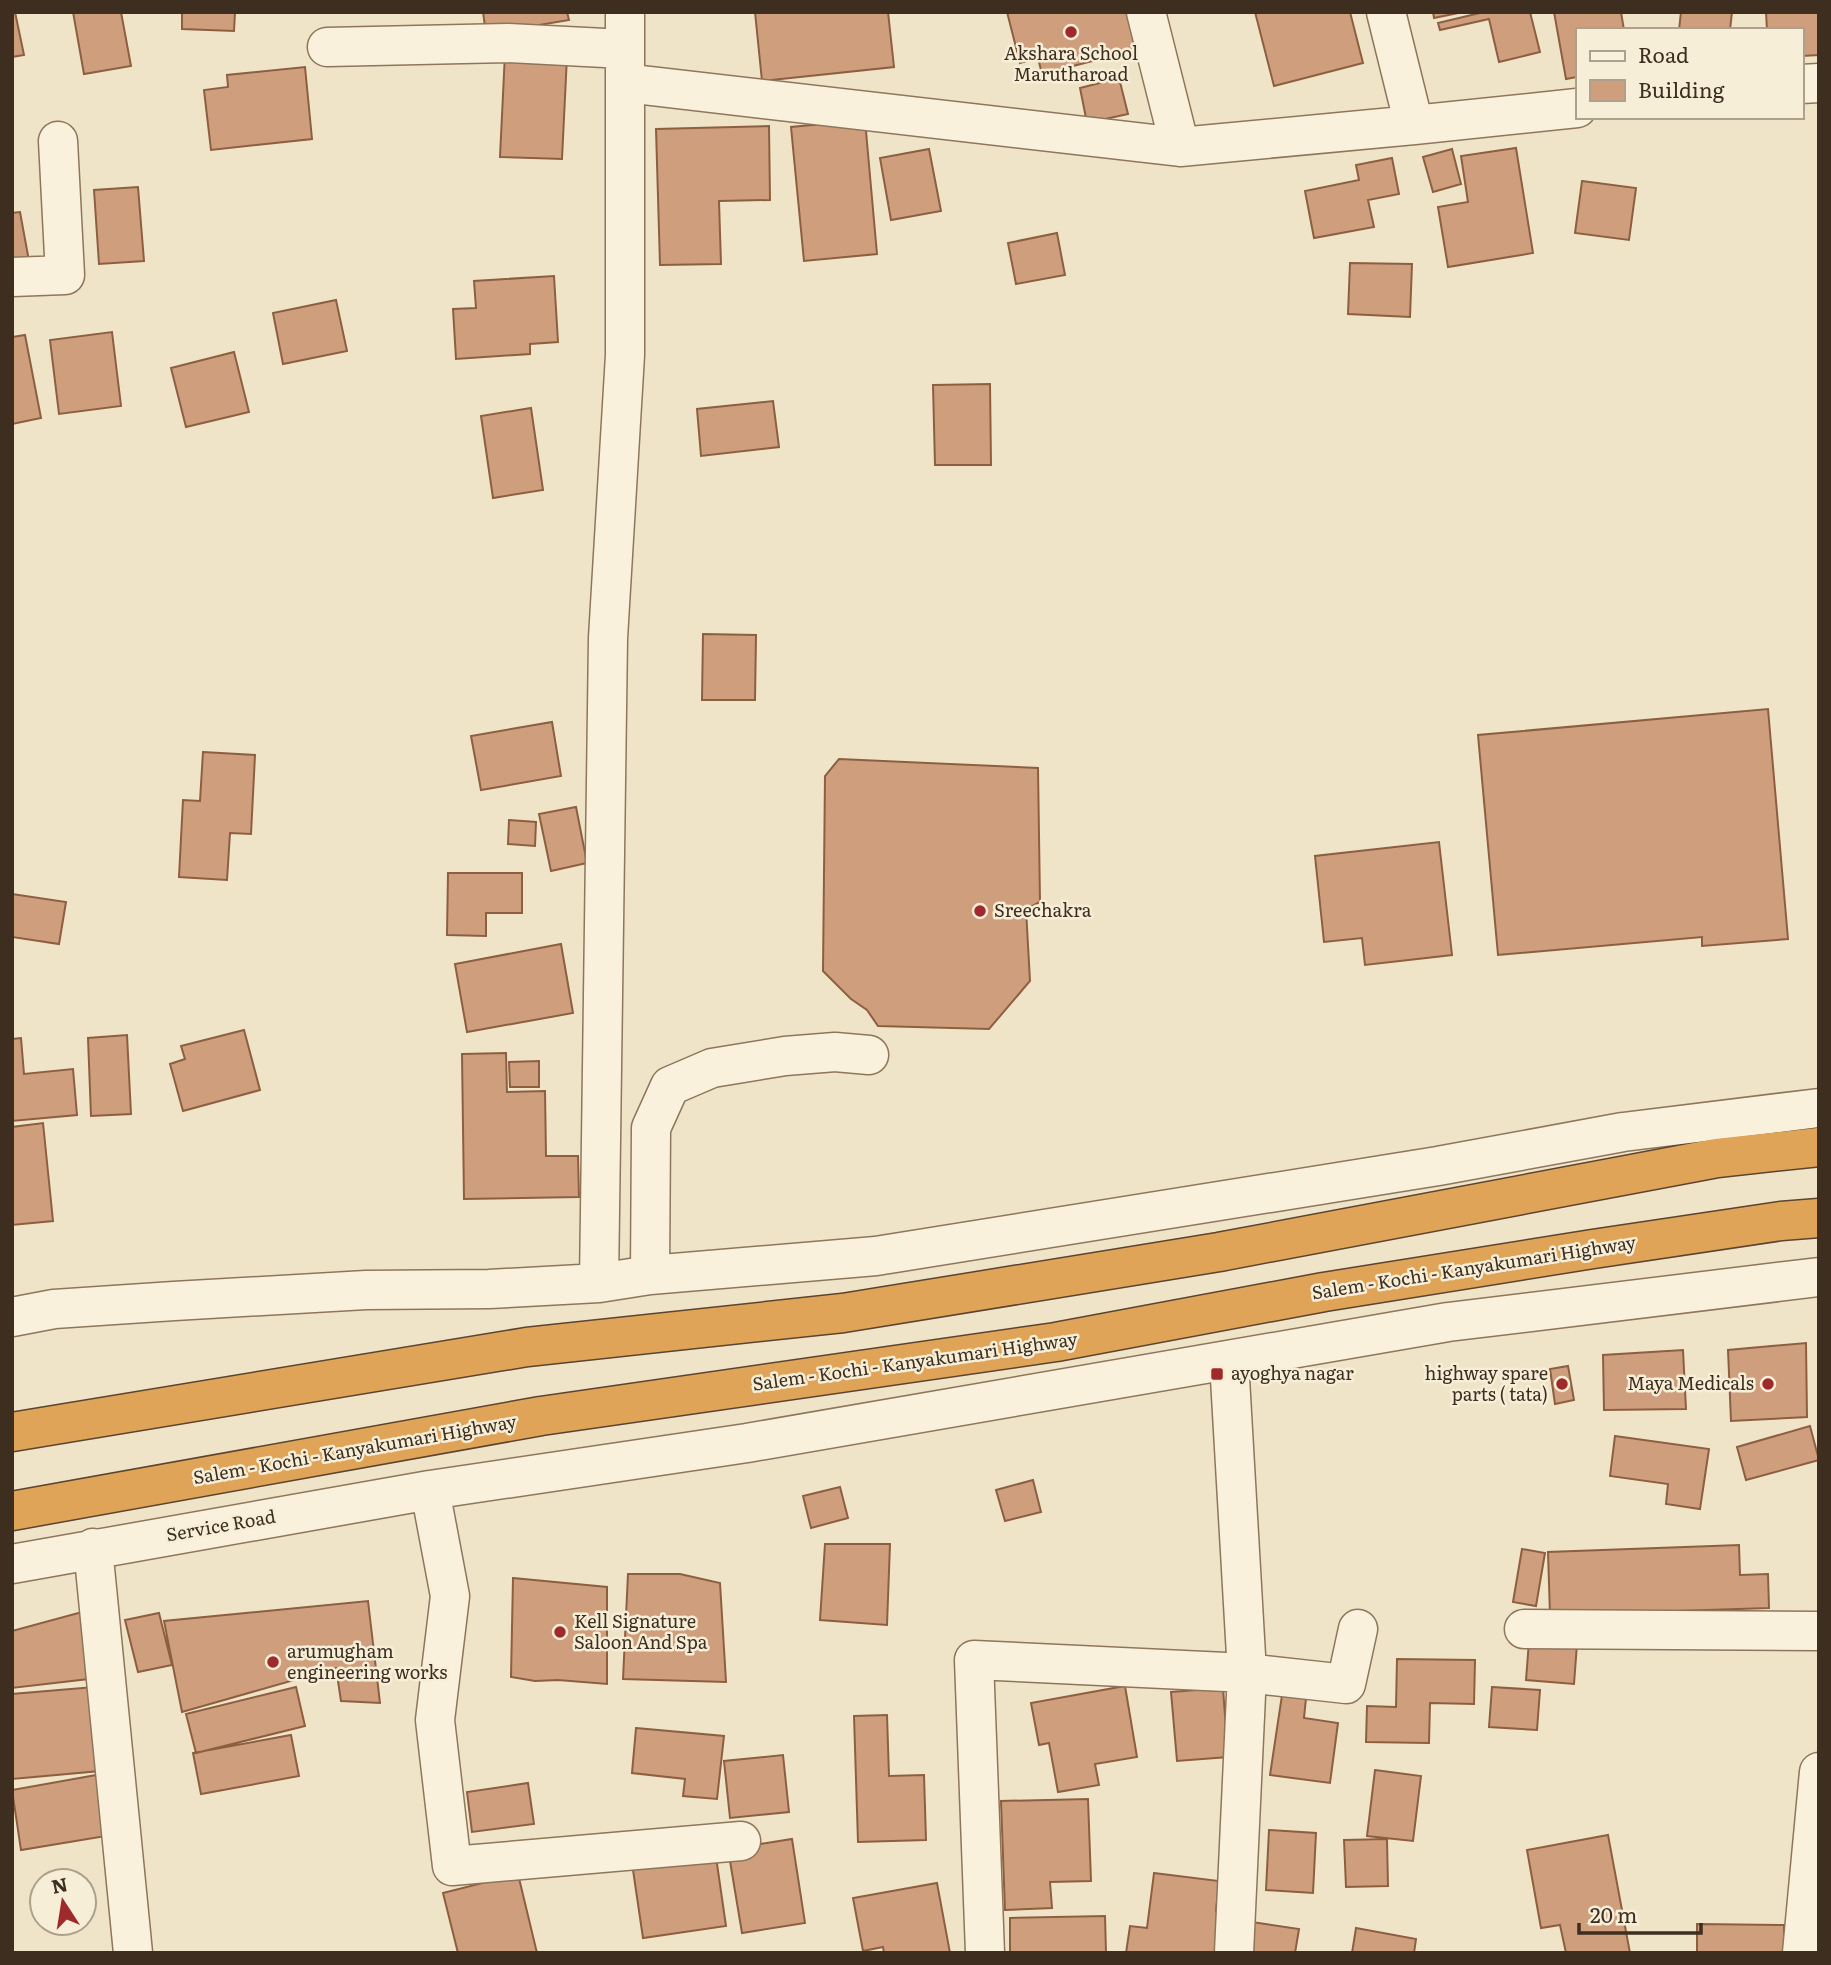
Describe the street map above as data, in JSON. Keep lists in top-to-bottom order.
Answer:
{
  "streets": {
    "highway": ["Salem - Kochi - Kanyakumari Highway"],
    "street": ["Service Road"]
  },
  "places": {
    "other": [
      "Akshara School Marutharoad",
      "Sreechakra",
      "highway spare parts ( tata)",
      "Maya Medicals",
      "Kell Signature Saloon And Spa",
      "arumugham engineering works"
    ],
    "transit": ["ayoghya nagar"]
  },
  "legend": ["Road", "Building"],
  "scale_bar": "20 m",
  "north": "top"
}
